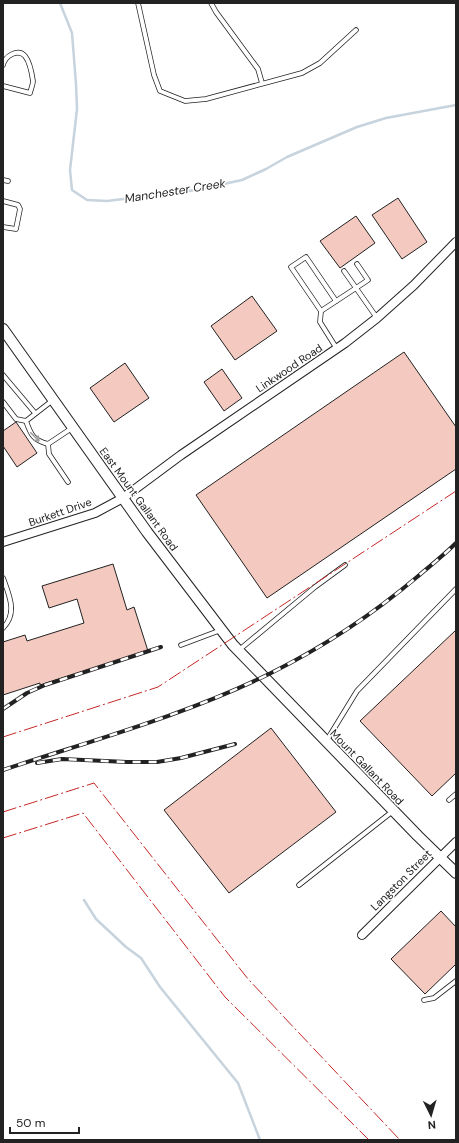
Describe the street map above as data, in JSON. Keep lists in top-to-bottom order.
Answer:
{
  "streets": {
    "street": [
      "Linkwood Road",
      "East Mount Gallant Road",
      "Burkett Drive",
      "Mount Gallant Road",
      "Langston Street"
    ]
  },
  "crossings": [
    ["Linkwood Road", "East Mount Gallant Road"],
    ["Linkwood Road", "Burkett Drive"],
    ["East Mount Gallant Road", "Burkett Drive"],
    ["East Mount Gallant Road", "Mount Gallant Road"],
    ["Mount Gallant Road", "Langston Street"]
  ],
  "water": ["Manchester Creek"],
  "scale_bar": "50 m",
  "north": "bottom"
}
